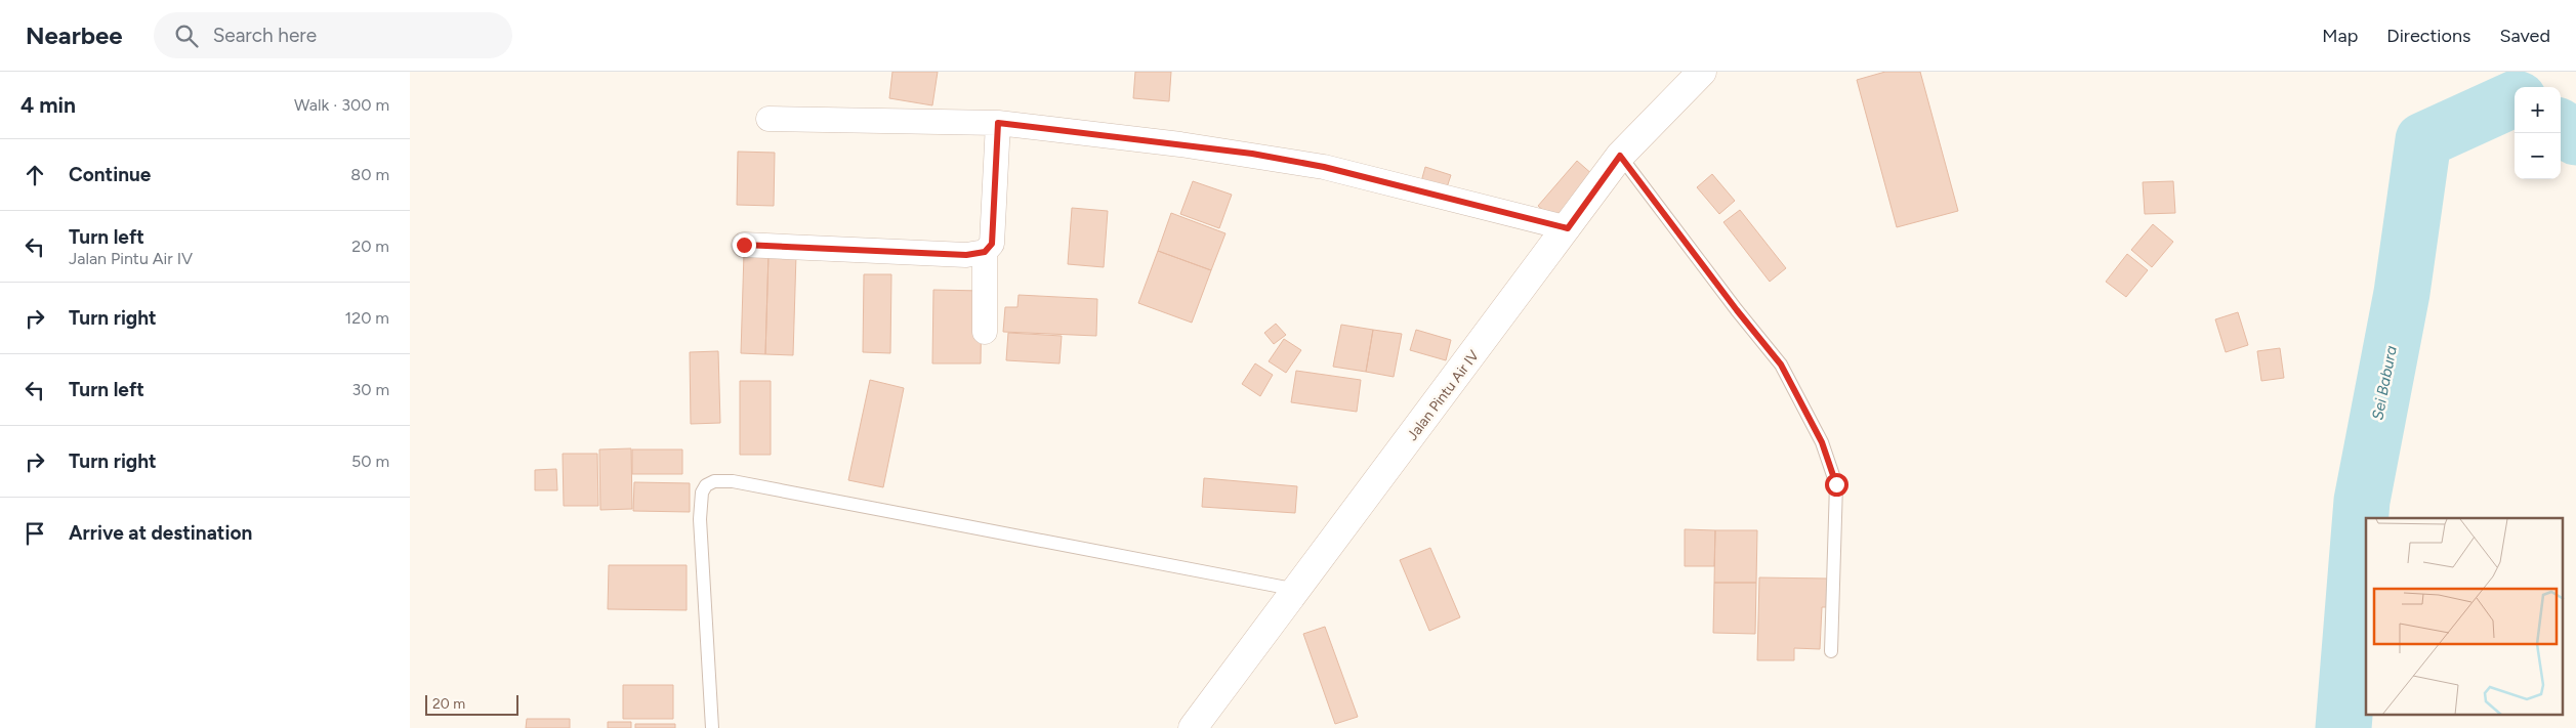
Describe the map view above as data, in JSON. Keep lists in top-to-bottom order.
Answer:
{
  "streets": {
    "main road": ["Jalan Pintu Air IV"]
  },
  "water": ["Sei Babura"],
  "scale_bar": "20 m",
  "page": {
    "header": "Nearbee",
    "search": "Search here",
    "nav": ["Map", "Directions", "Saved"],
    "heading": ["4 min", "Walk · 300 m"],
    "map_buttons": ["+", "−"],
    "list": [
      ["Continue", "80 m"],
      ["Turn left", "Jalan Pintu Air IV", "20 m"],
      ["Turn right", "120 m"],
      ["Turn left", "30 m"],
      ["Turn right", "50 m"],
      "Arrive at destination"
    ],
    "scale": "20 m"
  }
}
